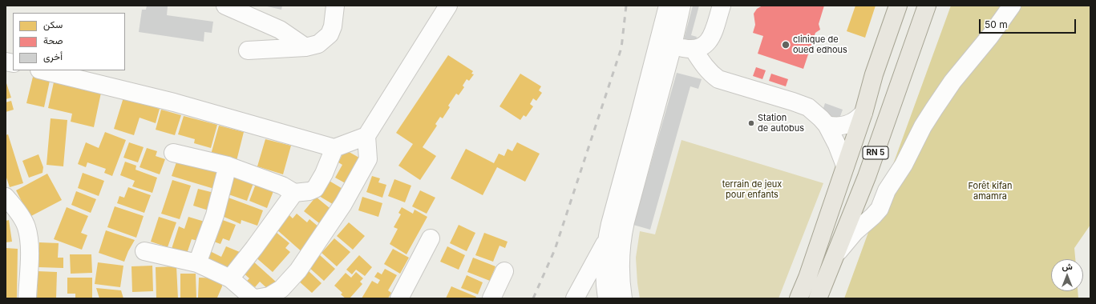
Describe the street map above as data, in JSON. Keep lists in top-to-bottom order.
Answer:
{
  "streets": {
    "main road": ["RN 5"]
  },
  "parks": ["terrain de jeux pour enfants", "Forêt kifan amamra"],
  "places": ["clinique de oued edhous", "Station de autobus"],
  "legend": ["سكن", "صحة", "أخرى"],
  "scale_bar": "50 m",
  "north": "top"
}
